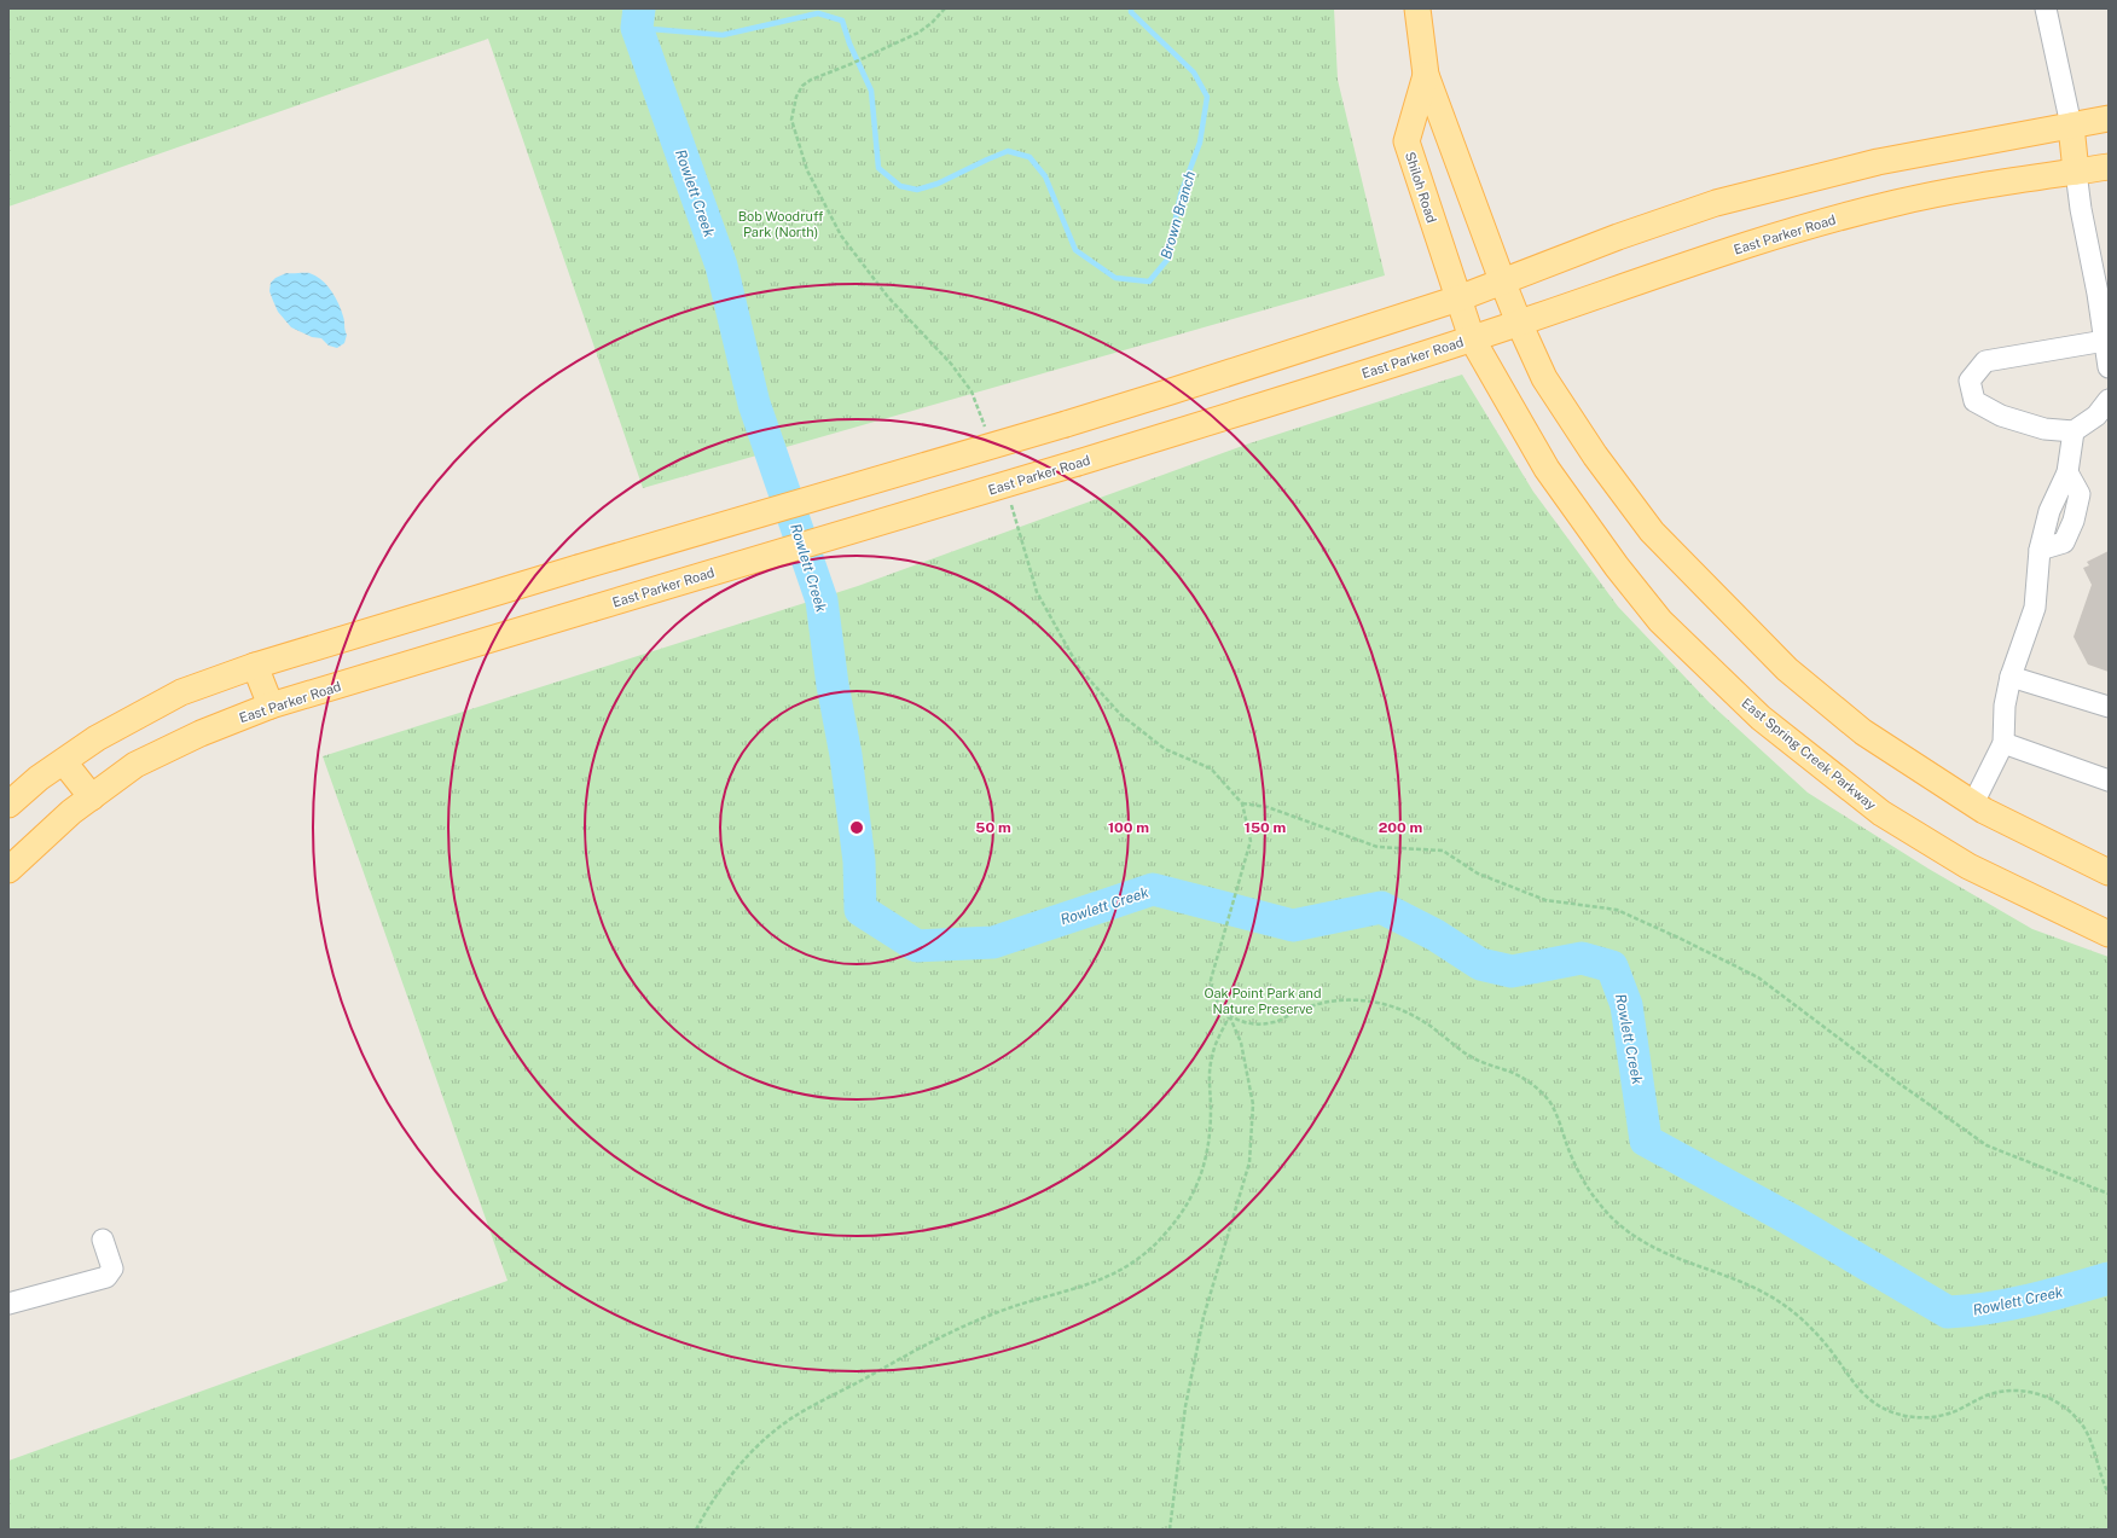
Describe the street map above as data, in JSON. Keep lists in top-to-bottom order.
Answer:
{
  "streets": {
    "main road": ["Shiloh Road", "East Parker Road", "East Spring Creek Parkway"]
  },
  "crossings": [
    ["Shiloh Road", "East Spring Creek Parkway"],
    ["East Parker Road", "East Spring Creek Parkway"]
  ],
  "water": ["Rowlett Creek", "Brown Branch"],
  "parks": ["Bob Woodruff Park (North)", "Oak Point Park and Nature Preserve"],
  "rings": [
    "50 m",
    "100 m",
    "150 m",
    "200 m"
  ]
}
